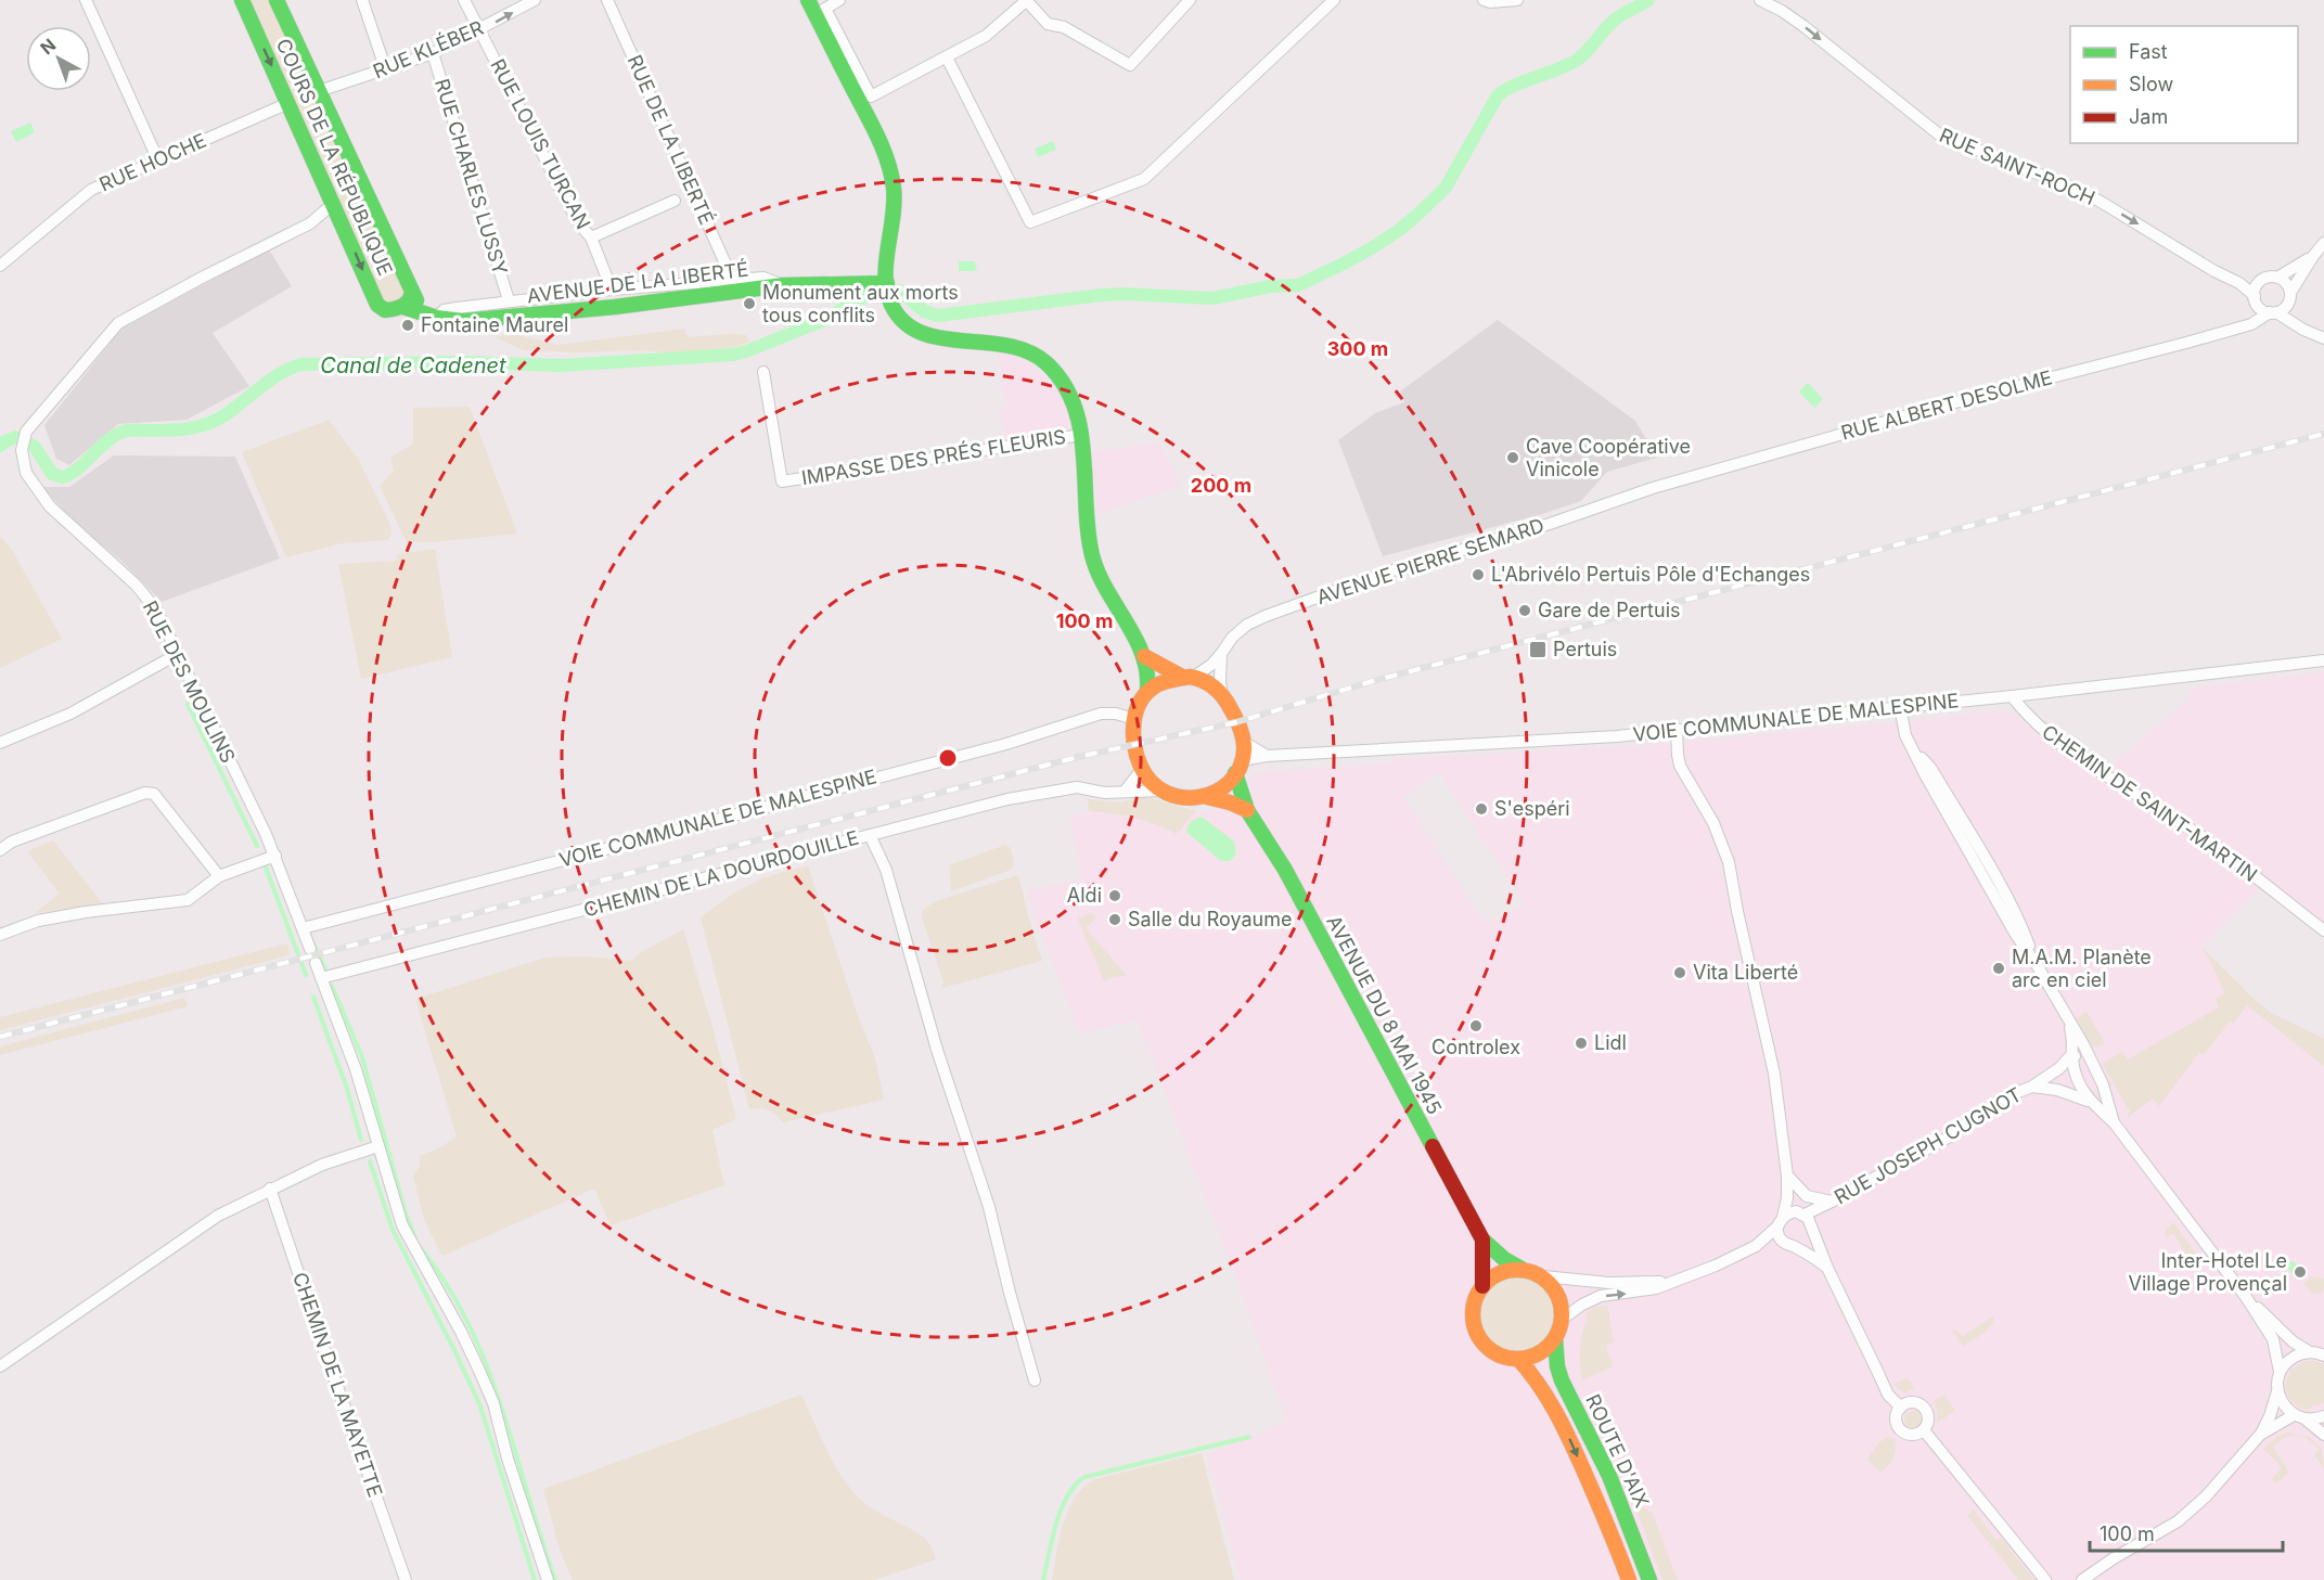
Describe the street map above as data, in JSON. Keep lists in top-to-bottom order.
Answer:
{
  "streets": {
    "main road": [
      "COURS DE LA RÉPUBLIQUE",
      "AVENUE DE LA LIBERTÉ",
      "AVENUE DU 8 MAI 1945",
      "ROUTE D'AIX"
    ],
    "street": [
      "RUE KLÉBER",
      "RUE DE LA LIBERTÉ",
      "RUE LOUIS TURCAN",
      "RUE HOCHE",
      "RUE SAINT-ROCH",
      "RUE CHARLES LUSSY",
      "RUE ALBERT DESOLME",
      "IMPASSE DES PRÉS FLEURIS",
      "AVENUE PIERRE SEMARD",
      "RUE DES MOULINS",
      "VOIE COMMUNALE DE MALESPINE",
      "CHEMIN DE SAINT-MARTIN",
      "CHEMIN DE LA DOURDOUILLE",
      "RUE JOSEPH CUGNOT",
      "CHEMIN DE LA MAYETTE"
    ]
  },
  "crossings": [
    ["RUE KLÉBER", "RUE LOUIS TURCAN"],
    ["RUE KLÉBER", "COURS DE LA RÉPUBLIQUE"],
    ["RUE KLÉBER", "RUE CHARLES LUSSY"],
    ["COURS DE LA RÉPUBLIQUE", "RUE HOCHE"],
    ["COURS DE LA RÉPUBLIQUE", "AVENUE DE LA LIBERTÉ"],
    ["COURS DE LA RÉPUBLIQUE", "RUE DES MOULINS"],
    ["RUE SAINT-ROCH", "RUE ALBERT DESOLME"],
    ["RUE ALBERT DESOLME", "AVENUE PIERRE SEMARD"],
    ["AVENUE PIERRE SEMARD", "VOIE COMMUNALE DE MALESPINE"],
    ["AVENUE PIERRE SEMARD", "CHEMIN DE LA DOURDOUILLE"],
    ["AVENUE PIERRE SEMARD", "AVENUE DU 8 MAI 1945"],
    ["RUE DES MOULINS", "VOIE COMMUNALE DE MALESPINE"],
    ["VOIE COMMUNALE DE MALESPINE", "CHEMIN DE SAINT-MARTIN"],
    ["VOIE COMMUNALE DE MALESPINE", "CHEMIN DE LA DOURDOUILLE"],
    ["VOIE COMMUNALE DE MALESPINE", "AVENUE DU 8 MAI 1945"],
    ["CHEMIN DE LA DOURDOUILLE", "AVENUE DU 8 MAI 1945"],
    ["AVENUE DU 8 MAI 1945", "ROUTE D'AIX"]
  ],
  "one_way": ["RUE SAINT-ROCH"],
  "water": ["Canal de Cadenet"],
  "places": {
    "other": [
      "Monument aux morts tous conflits",
      "Fontaine Maurel",
      "Cave Coopérative Vinicole",
      "L'Abrivélo Pertuis Pôle d'Echanges",
      "Gare de Pertuis",
      "S'espéri",
      "Aldi",
      "Salle du Royaume",
      "M.A.M. Planète arc en ciel",
      "Vita Liberté",
      "Controlex",
      "Lidl",
      "Inter-Hotel Le Village Provençal"
    ],
    "transit": ["Pertuis"]
  },
  "legend": ["Fast", "Slow", "Jam"],
  "scale_bar": "100 m",
  "north": "top left",
  "rings": ["300 m", "200 m", "100 m"]
}
